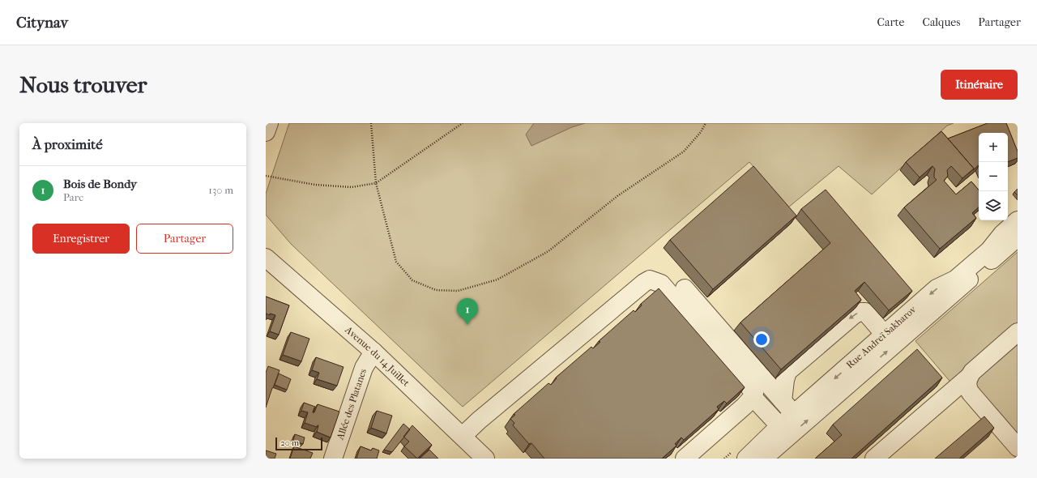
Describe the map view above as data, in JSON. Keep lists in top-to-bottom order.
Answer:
{
  "streets": {
    "street": ["Rue Andreï Sakharov", "Avenue du 14 Juillet", "Allée des Platanes"]
  },
  "crossings": [
    ["Avenue du 14 Juillet", "Allée des Platanes"]
  ],
  "scale_bar": "20 m",
  "page": {
    "header": "Citynav",
    "nav": ["Carte", "Calques", "Partager"],
    "buttons": [
      "Itinéraire",
      ["Enregistrer", "Partager"]
    ],
    "title": "Nous trouver",
    "heading": "À proximité",
    "map_buttons": ["+", "−"],
    "list": [
      {
        "mark": "1",
        "name": "Bois de Bondy",
        "note": "Parc",
        "value": "130 m"
      }
    ],
    "pins": "1",
    "scale": "20 m"
  }
}
